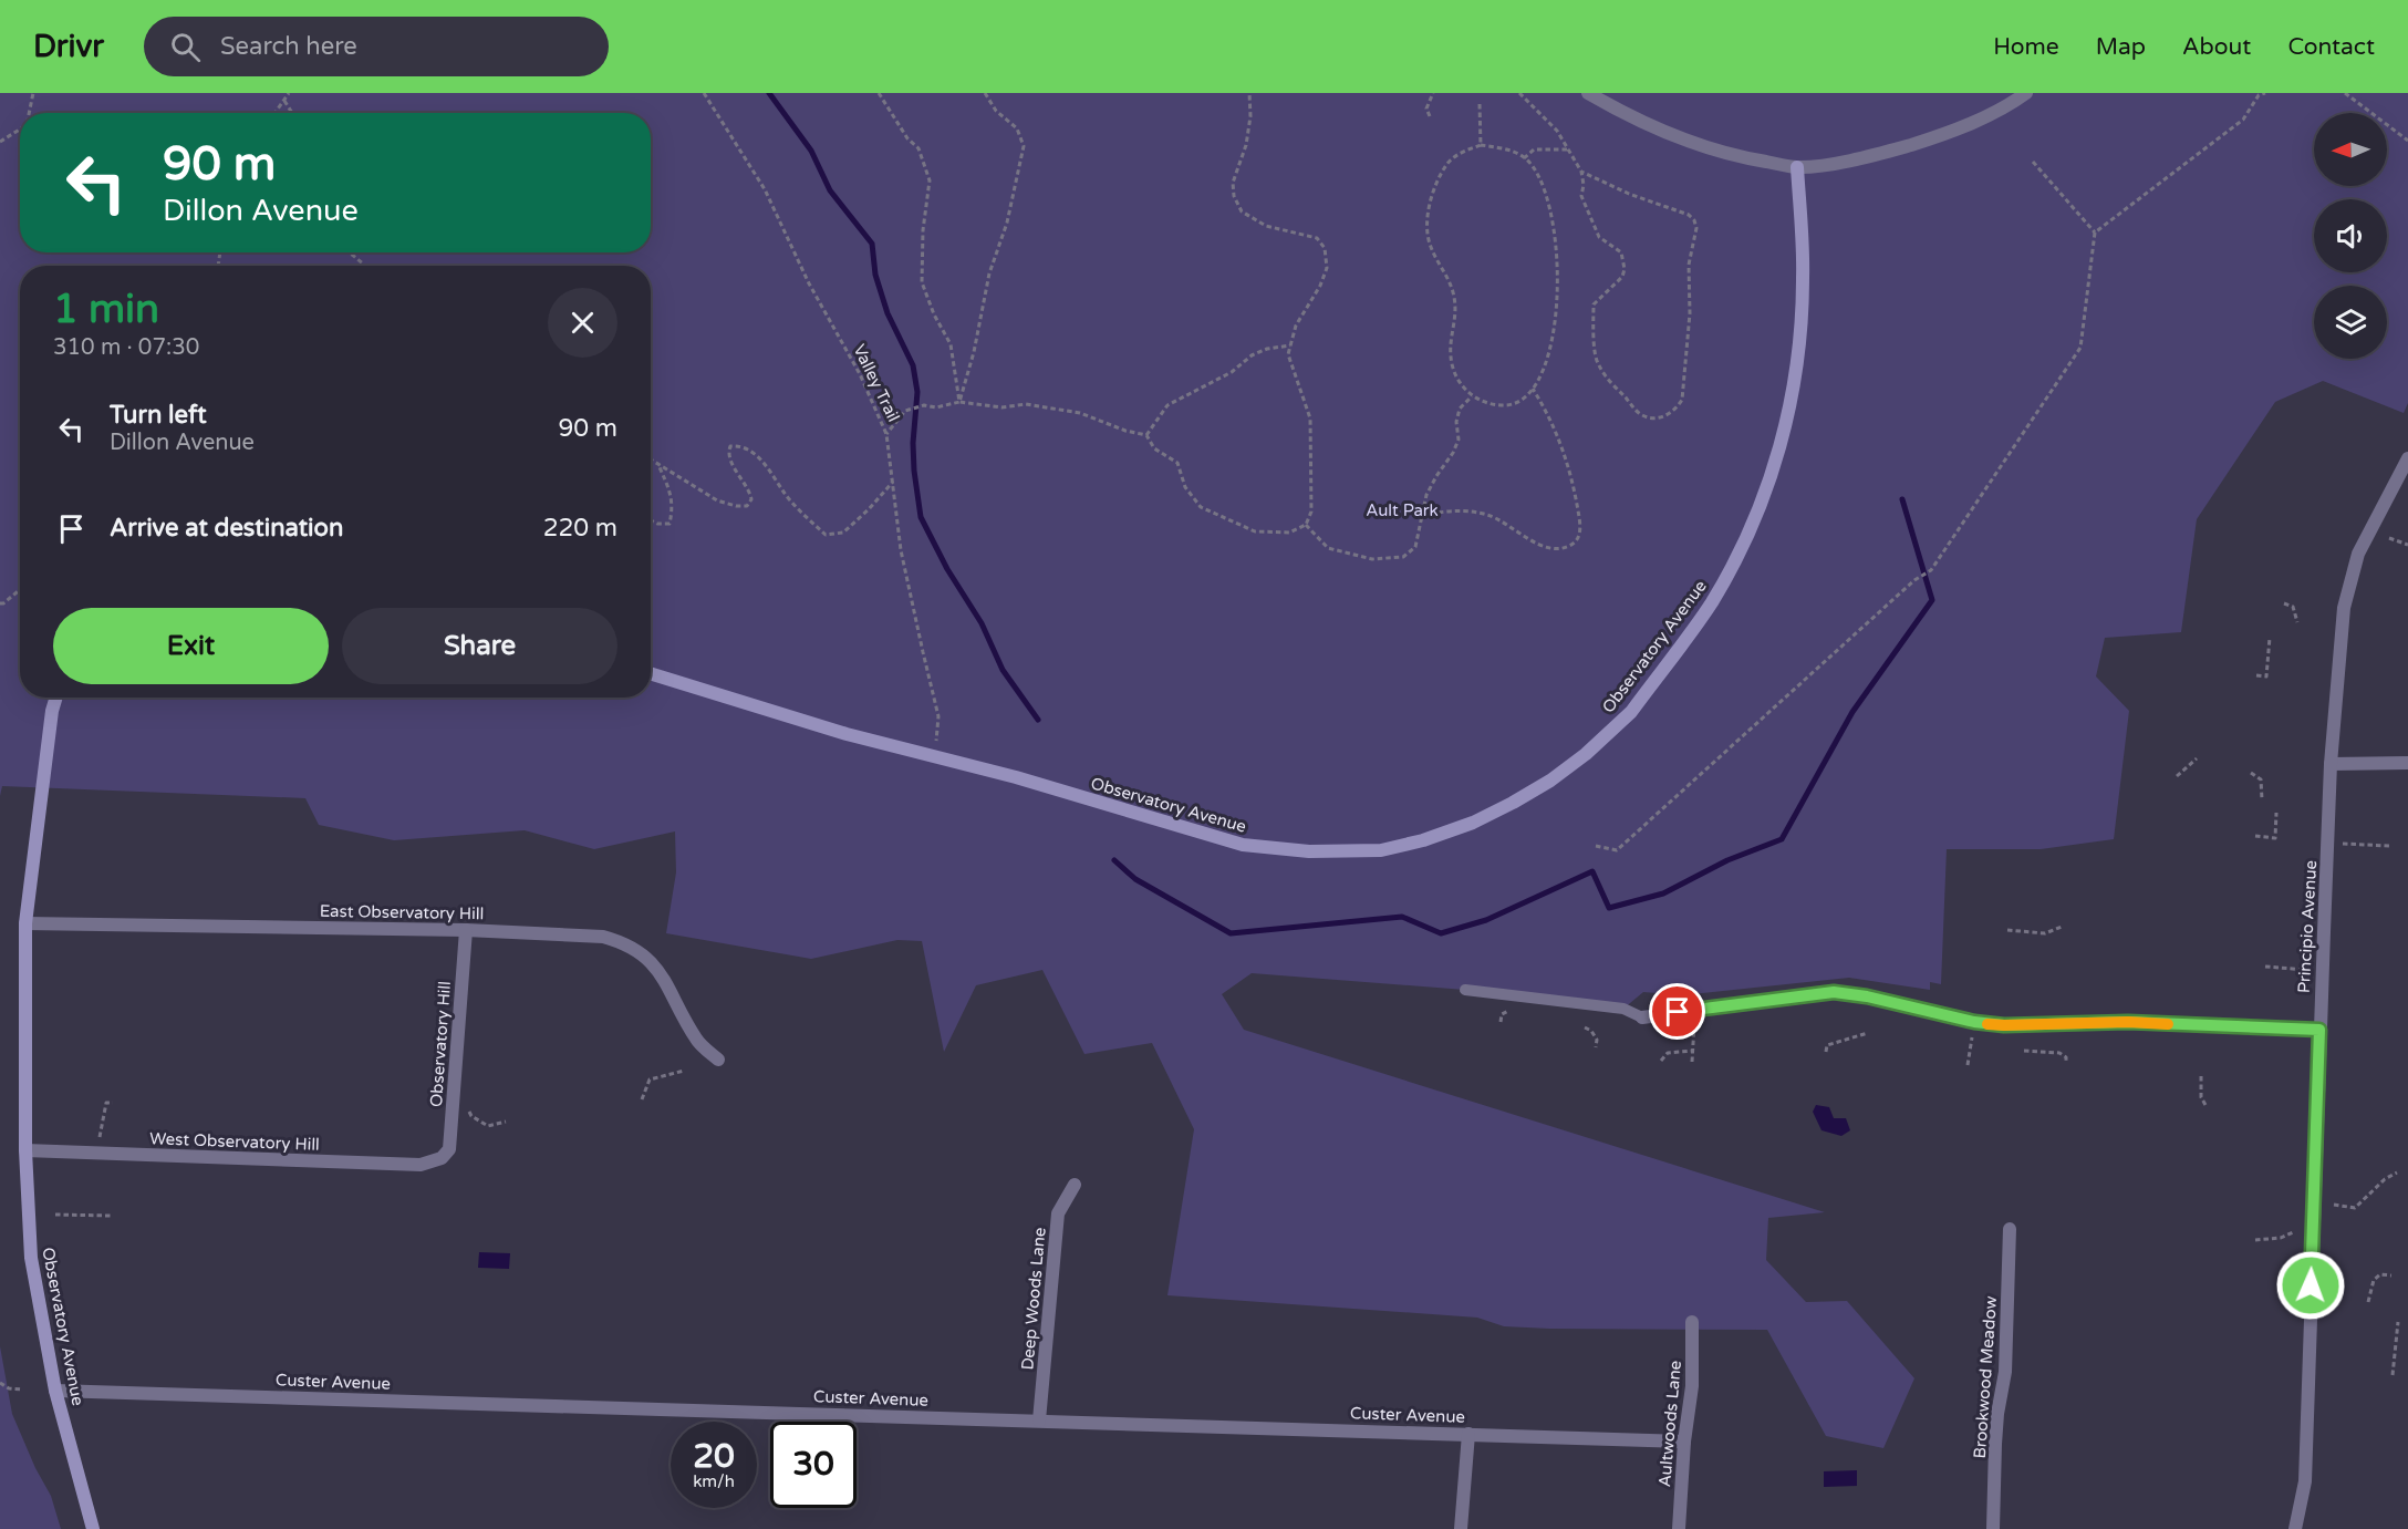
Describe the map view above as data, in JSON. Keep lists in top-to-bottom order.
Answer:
{
  "streets": {
    "street": [
      "Observatory Avenue",
      "East Observatory Hill",
      "Principio Avenue",
      "Observatory Hill",
      "West Observatory Hill",
      "Deep Woods Lane",
      "Brookwood Meadow",
      "Custer Avenue",
      "Aultwoods Lane"
    ],
    "path": ["Valley Trail"]
  },
  "crossings": [
    ["Valley Trail", "Observatory Avenue"],
    ["Observatory Avenue", "East Observatory Hill"],
    ["Observatory Avenue", "West Observatory Hill"],
    ["Observatory Avenue", "Custer Avenue"],
    ["East Observatory Hill", "Observatory Hill"],
    ["Observatory Hill", "West Observatory Hill"],
    ["Deep Woods Lane", "Custer Avenue"],
    ["Custer Avenue", "Aultwoods Lane"]
  ],
  "parks": ["Ault Park"],
  "north": "left",
  "page": {
    "header": "Drivr",
    "search": "Search here",
    "nav": [
      "Home",
      "Map",
      "About",
      "Contact"
    ],
    "turn": ["90 m", "Dillon Avenue"],
    "heading": ["1 min", "310 m · 07:30"],
    "list": [
      {
        "name": "Turn left",
        "note": "Dillon Avenue",
        "value": "90 m"
      },
      {
        "name": "Arrive at destination",
        "value": "220 m"
      }
    ],
    "buttons": ["Exit", "Share"],
    "speed": "20 km/h",
    "limit": "30"
  }
}
